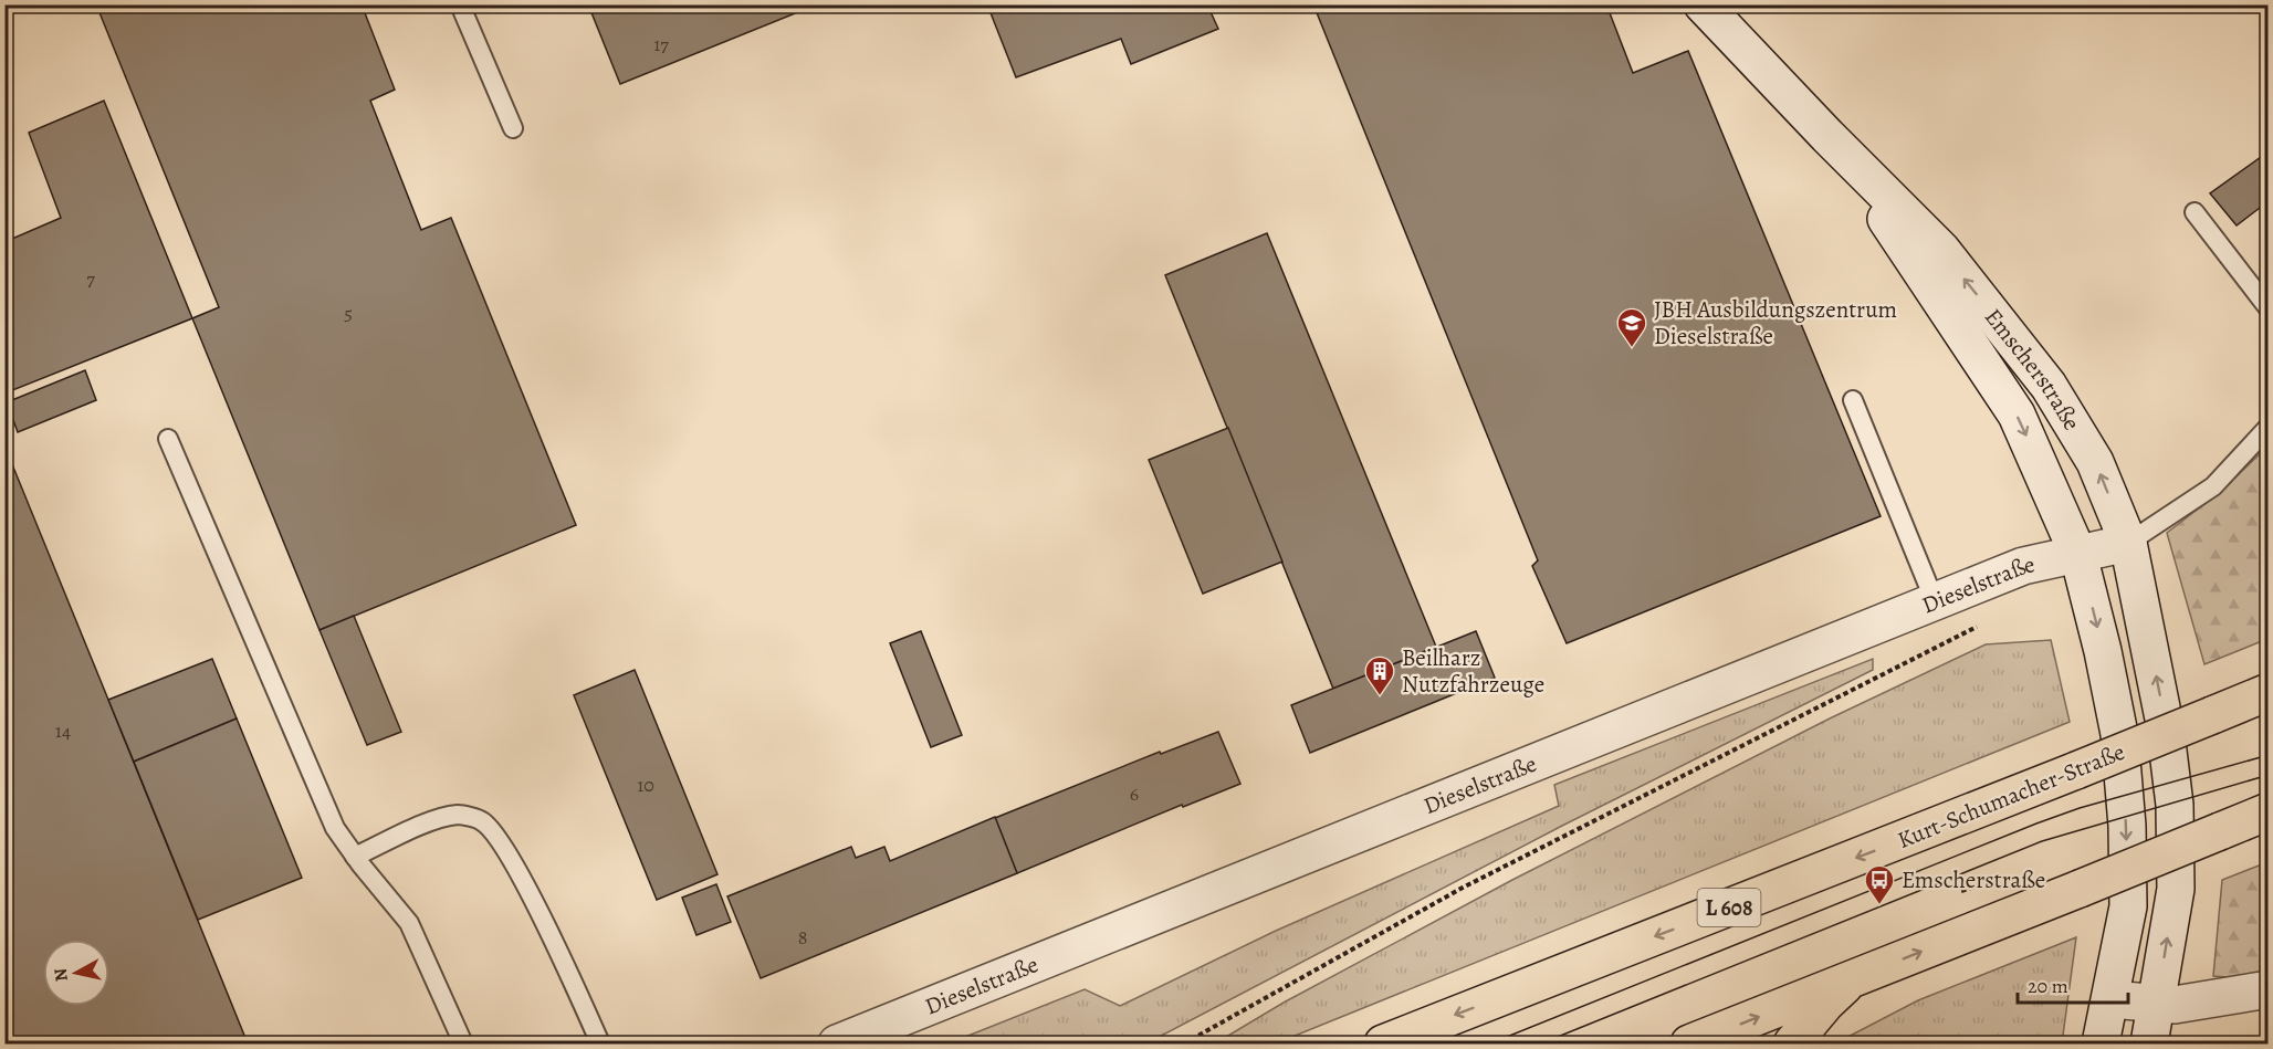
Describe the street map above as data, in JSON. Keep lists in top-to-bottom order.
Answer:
{
  "streets": {
    "main road": ["Kurt-Schumacher-Straße", "L 608"],
    "street": ["Emscherstraße", "Dieselstraße"]
  },
  "crossings": [
    ["Emscherstraße", "Dieselstraße"]
  ],
  "places": {
    "school or university": ["JBH Ausbildungszentrum Dieselstraße"],
    "building": ["Beilharz Nutzfahrzeuge"],
    "bus stop": ["Emscherstraße"]
  },
  "house_numbers": [
    "17",
    "7",
    "5",
    "14",
    "10",
    "6",
    "8"
  ],
  "scale_bar": "20 m",
  "north": "left"
}
